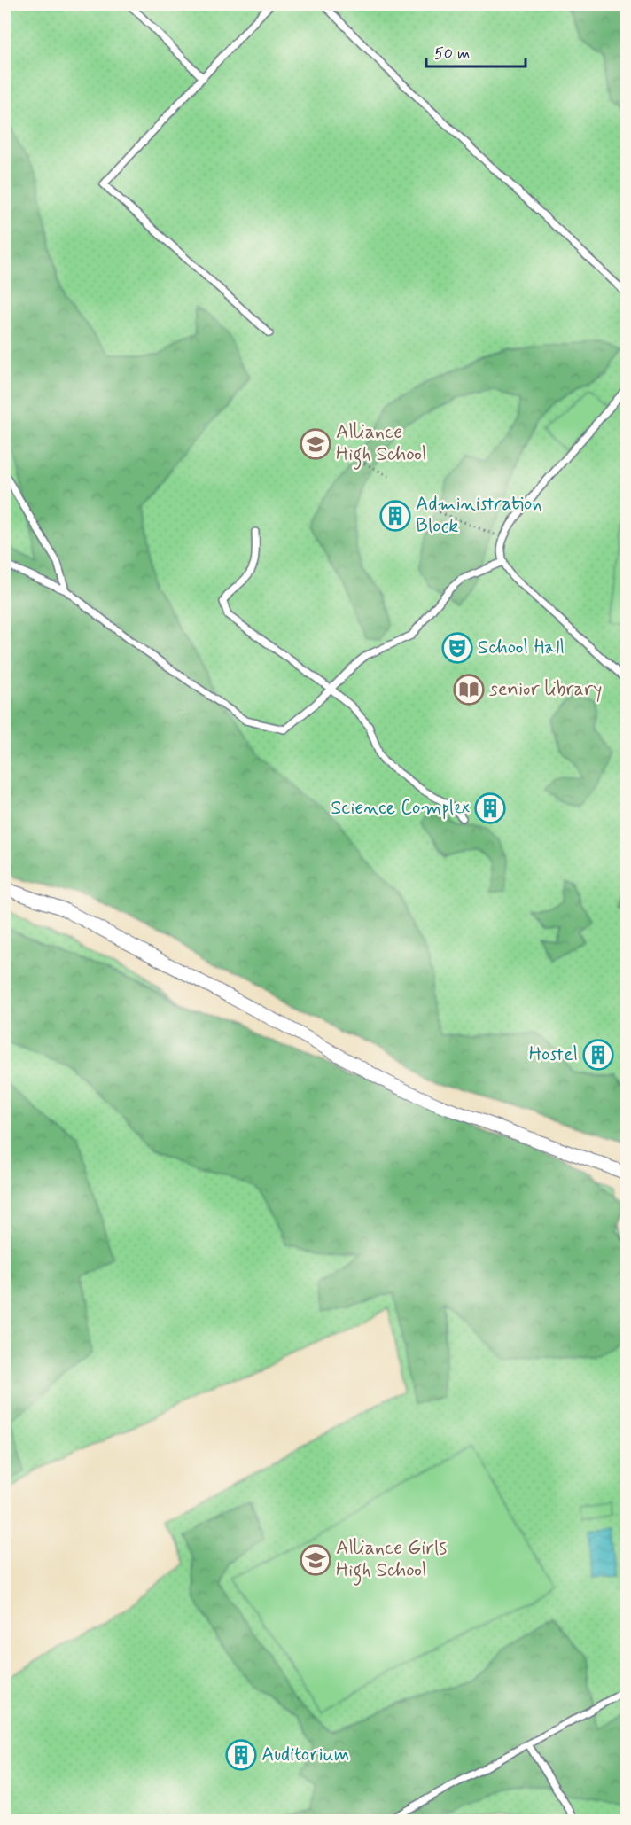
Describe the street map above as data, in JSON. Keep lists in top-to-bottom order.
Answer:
{
  "places": {
    "school or university": ["Alliance High School", "Alliance Girls High School"],
    "building": [
      "Administration Block",
      "Science Complex",
      "Hostel",
      "Auditorium"
    ],
    "theatre": ["School Hall"],
    "library": ["senior library"]
  },
  "scale_bar": "50 m"
}
